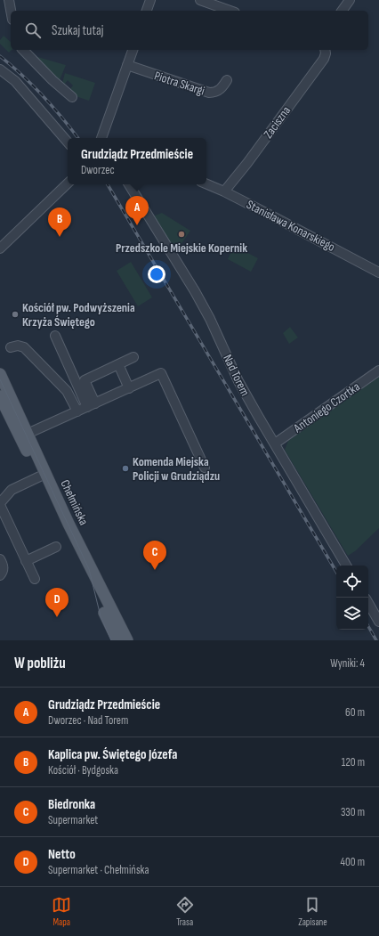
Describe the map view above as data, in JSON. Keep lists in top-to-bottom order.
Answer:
{
  "streets": {
    "main road": ["Chełmińska"],
    "street": [
      "Piotra Skargi",
      "Zaciszna",
      "Stanisława Konarskiego",
      "Nad Torem",
      "Antoniego Czortka"
    ]
  },
  "crossings": [
    ["Zaciszna", "Stanisława Konarskiego"],
    ["Nad Torem", "Antoniego Czortka"]
  ],
  "places": ["Przedszkole Miejskie Kopernik", "Kościół pw. Podwyższenia Krzyża Świętego", "Komenda Miejska Policji w Grudziądzu"],
  "page": {
    "search": "Szukaj tutaj",
    "popup": ["Grudziądz Przedmieście", "Dworzec"],
    "pins": [
      "A",
      "B",
      "C",
      "D"
    ],
    "heading": ["W pobliżu", "Wyniki: 4"],
    "list": [
      {
        "mark": "A",
        "name": "Grudziądz Przedmieście",
        "note": "Dworzec · Nad Torem",
        "value": "60 m"
      },
      {
        "mark": "B",
        "name": "Kaplica pw. Świętego Józefa",
        "note": "Kościół · Bydgoska",
        "value": "120 m"
      },
      {
        "mark": "C",
        "name": "Biedronka",
        "note": "Supermarket",
        "value": "330 m"
      },
      {
        "mark": "D",
        "name": "Netto",
        "note": "Supermarket · Chełmińska",
        "value": "400 m"
      }
    ],
    "nav": ["Mapa", "Trasa", "Zapisane"]
  }
}
